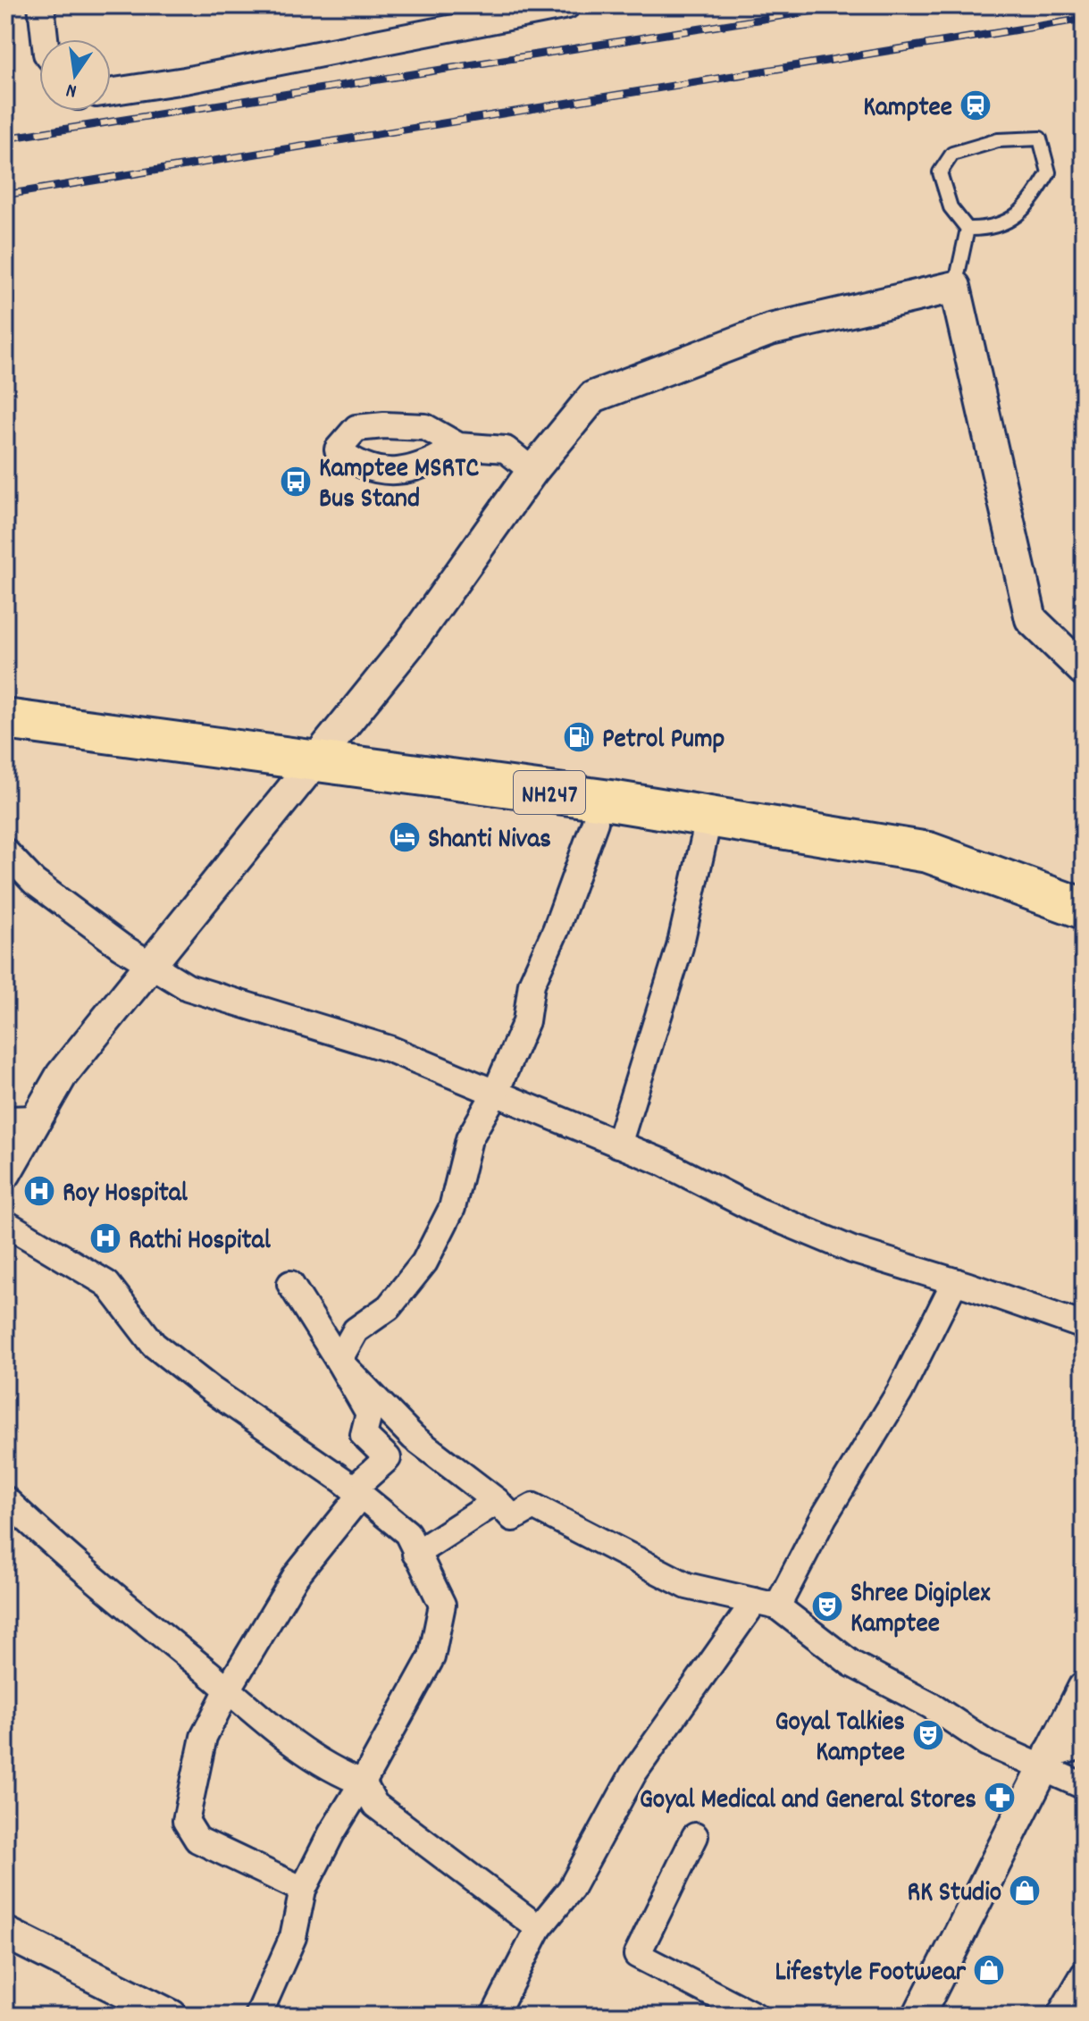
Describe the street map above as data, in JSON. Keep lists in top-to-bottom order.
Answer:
{
  "streets": {
    "highway": ["NH247"]
  },
  "places": {
    "station": ["Kamptee"],
    "bus stop": ["Kamptee MSRTC Bus Stand"],
    "fuel station": ["Petrol Pump"],
    "hotel": ["Shanti Nivas"],
    "hospital": ["Roy Hospital", "Rathi Hospital"],
    "theatre": ["Shree Digiplex Kamptee", "Goyal Talkies Kamptee"],
    "pharmacy": ["Goyal Medical and General Stores"],
    "shop": ["RK Studio", "Lifestyle Footwear"]
  },
  "north": "bottom"
}
